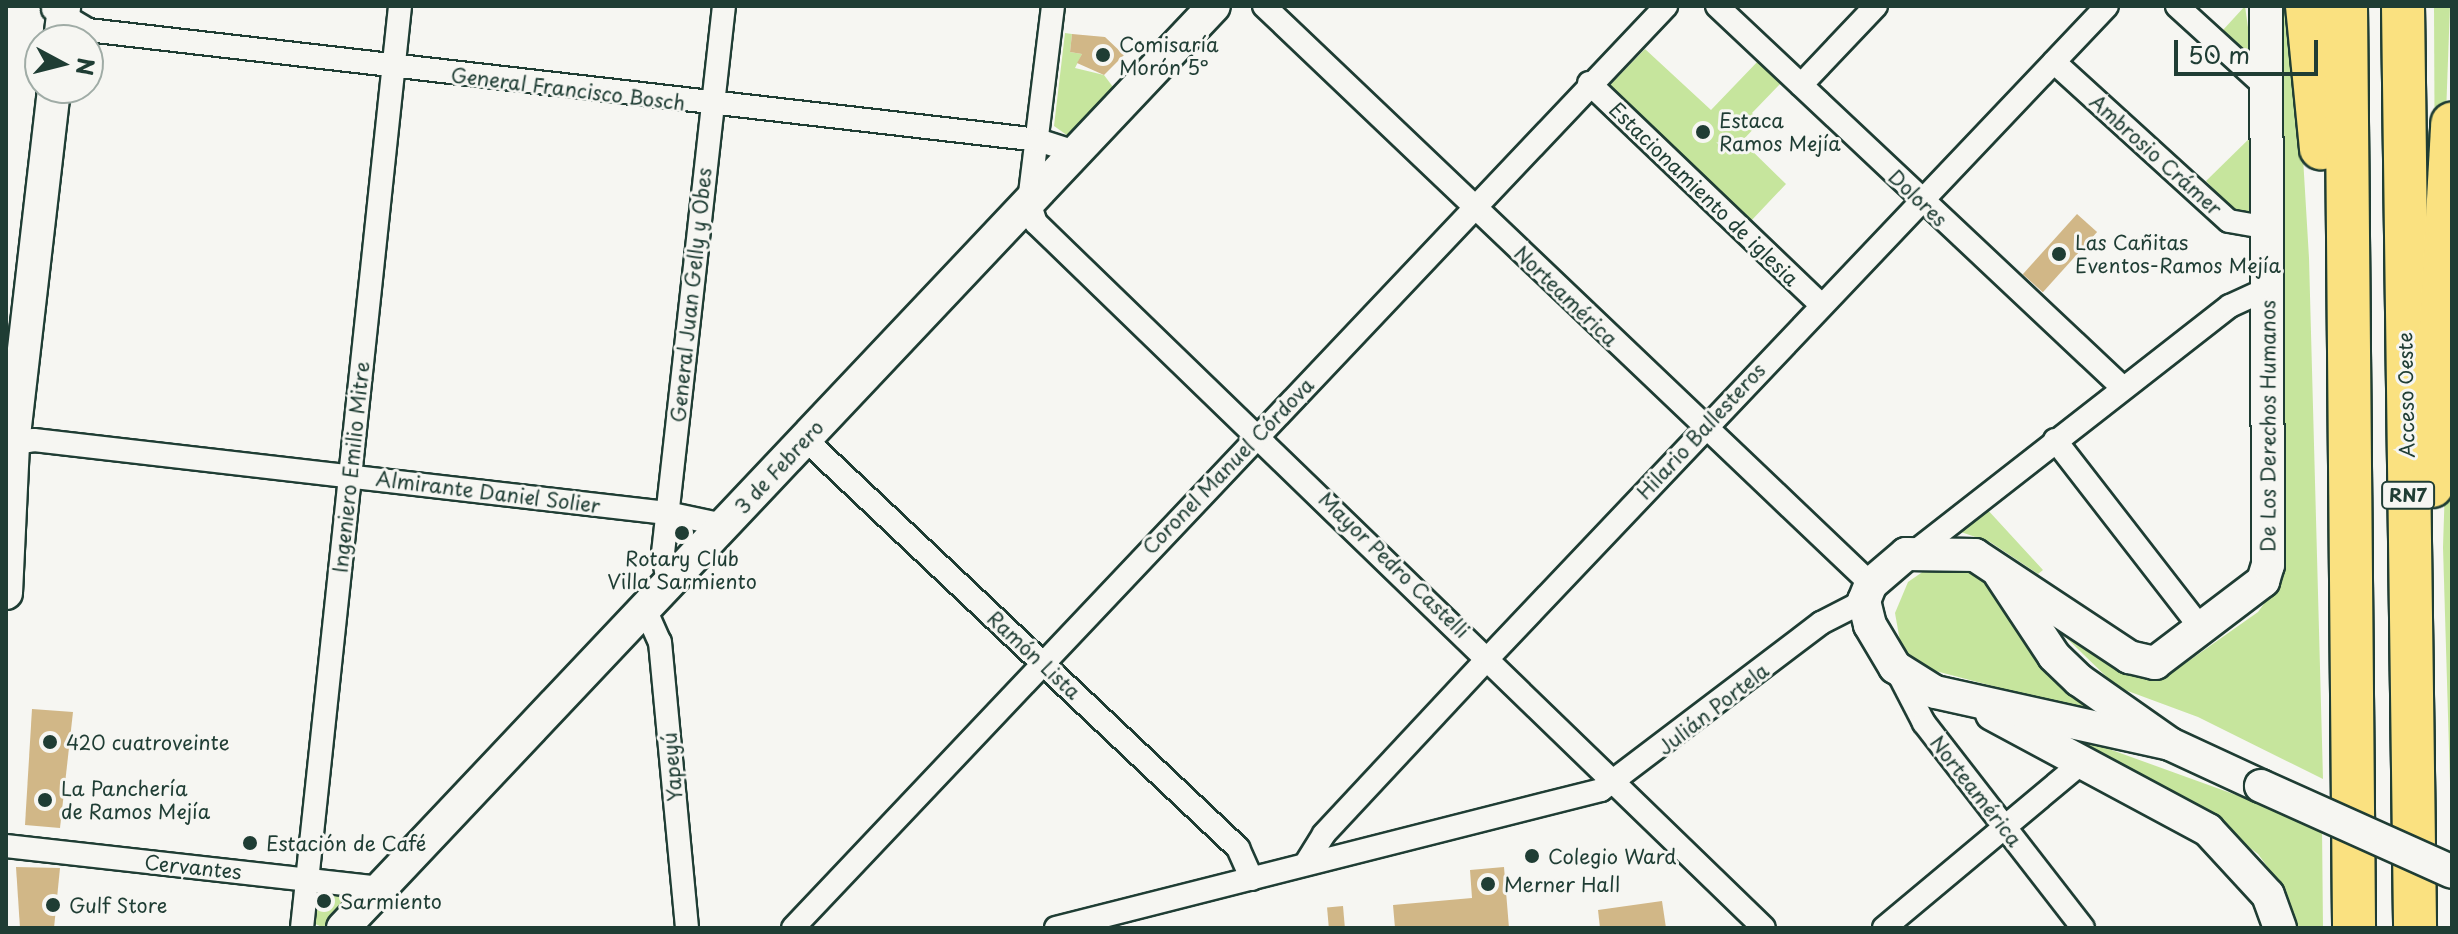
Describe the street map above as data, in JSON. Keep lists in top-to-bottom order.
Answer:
{
  "streets": {
    "highway": ["Acceso Oeste", "RN7"],
    "street": [
      "General Francisco Bosch",
      "Ambrosio Crámer",
      "Estacionamiento de iglesia",
      "Dolores",
      "General Juan Gelly y Obes",
      "Norteamérica",
      "De Los Derechos Humanos",
      "Hilario Ballesteros",
      "Coronel Manuel Córdova",
      "Ingeniero Emilio Mitre",
      "3 de Febrero",
      "Almirante Daniel Solier",
      "Mayor Pedro Castelli",
      "Ramón Lista",
      "Julián Portela",
      "Yapeyú",
      "Cervantes"
    ]
  },
  "crossings": [
    ["General Francisco Bosch", "General Juan Gelly y Obes"],
    ["General Francisco Bosch", "Ingeniero Emilio Mitre"],
    ["General Francisco Bosch", "3 de Febrero"],
    ["Ambrosio Crámer", "De Los Derechos Humanos"],
    ["Ambrosio Crámer", "Hilario Ballesteros"],
    ["Estacionamiento de iglesia", "Hilario Ballesteros"],
    ["Estacionamiento de iglesia", "Coronel Manuel Córdova"],
    ["Dolores", "Hilario Ballesteros"],
    ["Dolores", "Julián Portela"],
    ["General Juan Gelly y Obes", "3 de Febrero"],
    ["General Juan Gelly y Obes", "Almirante Daniel Solier"],
    ["Norteamérica", "Hilario Ballesteros"],
    ["Norteamérica", "Coronel Manuel Córdova"],
    ["Norteamérica", "Julián Portela"],
    ["De Los Derechos Humanos", "Julián Portela"],
    ["Hilario Ballesteros", "Mayor Pedro Castelli"],
    ["Hilario Ballesteros", "Julián Portela"],
    ["Coronel Manuel Córdova", "Mayor Pedro Castelli"],
    ["Coronel Manuel Córdova", "Ramón Lista"],
    ["Ingeniero Emilio Mitre", "Almirante Daniel Solier"],
    ["Ingeniero Emilio Mitre", "Cervantes"],
    ["3 de Febrero", "Almirante Daniel Solier"],
    ["3 de Febrero", "Mayor Pedro Castelli"],
    ["3 de Febrero", "Ramón Lista"],
    ["3 de Febrero", "Yapeyú"],
    ["3 de Febrero", "Cervantes"],
    ["Mayor Pedro Castelli", "Julián Portela"],
    ["Ramón Lista", "Julián Portela"]
  ],
  "places": [
    "Comisaría Morón 5°",
    "Estaca Ramos Mejía",
    "Las Cañitas Eventos-Ramos Mejía",
    "Rotary Club Villa Sarmiento",
    "420 cuatroveinte",
    "La Panchería de Ramos Mejía",
    "Estación de Café",
    "Colegio Ward",
    "Merner Hall",
    "Sarmiento",
    "Gulf Store"
  ],
  "scale_bar": "50 m",
  "north": "right"
}
